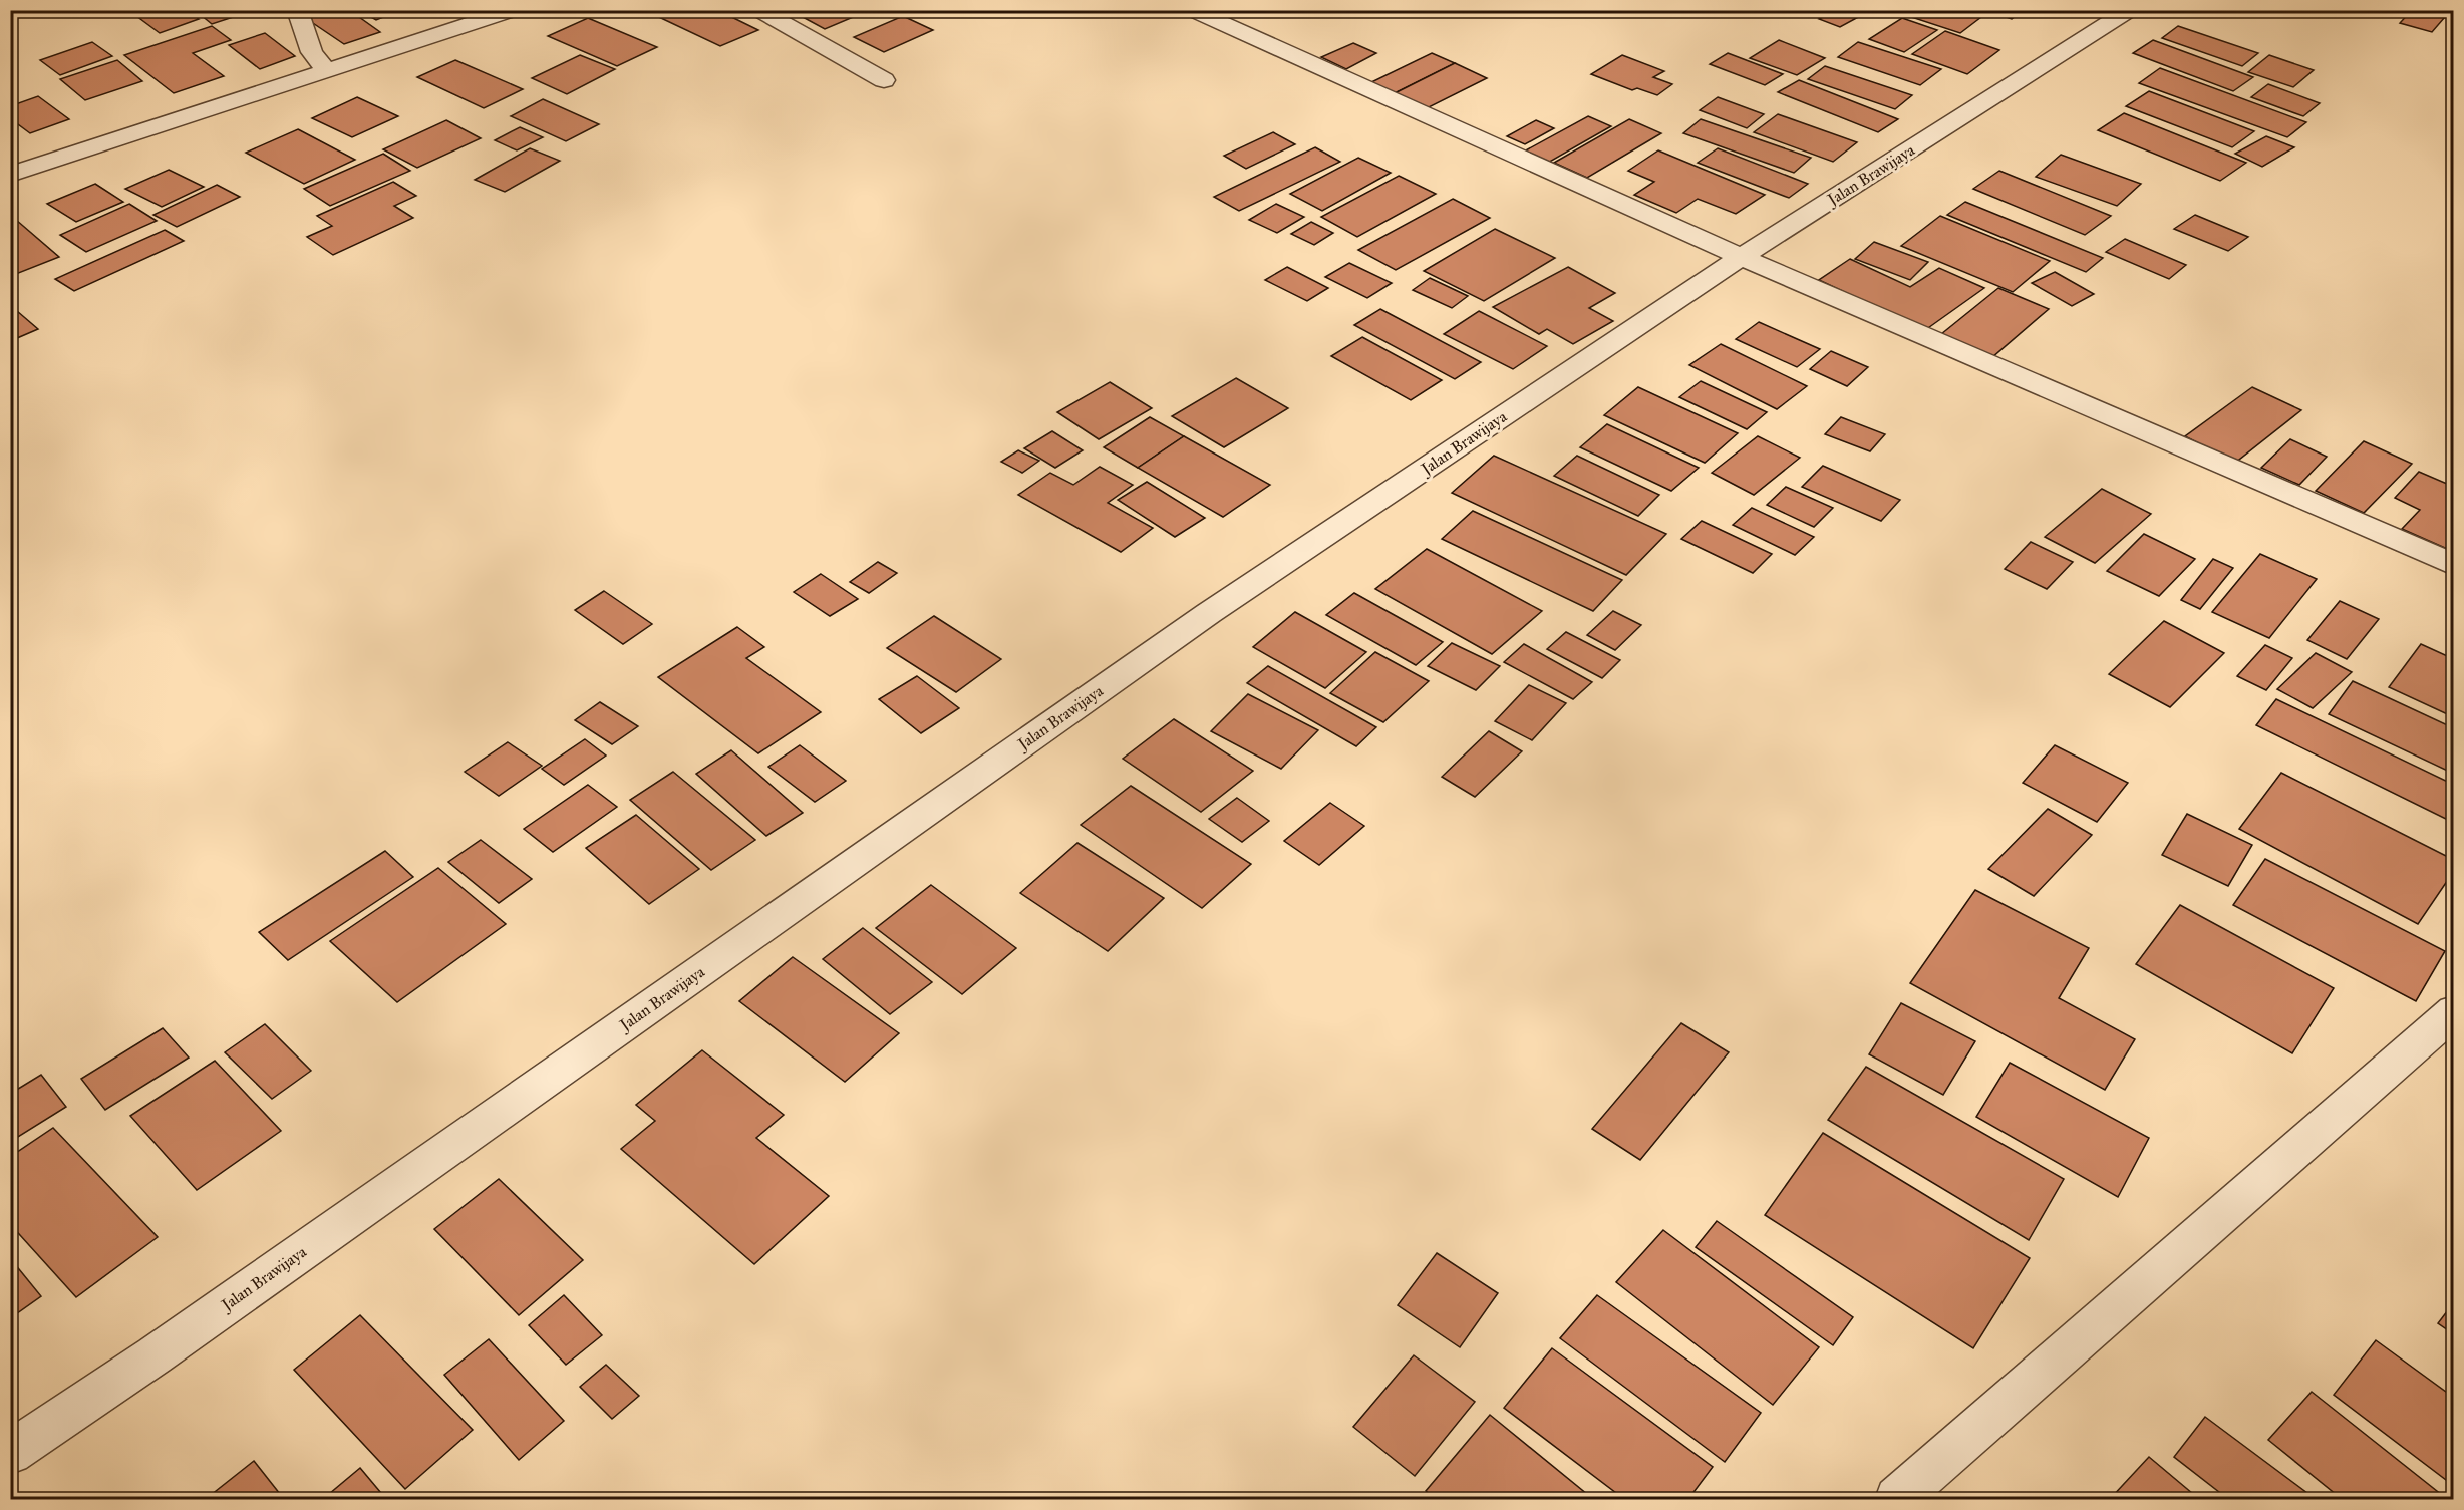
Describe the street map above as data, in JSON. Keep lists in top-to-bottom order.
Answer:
{
  "streets": {
    "street": ["Jalan Brawijaya"]
  }
}
